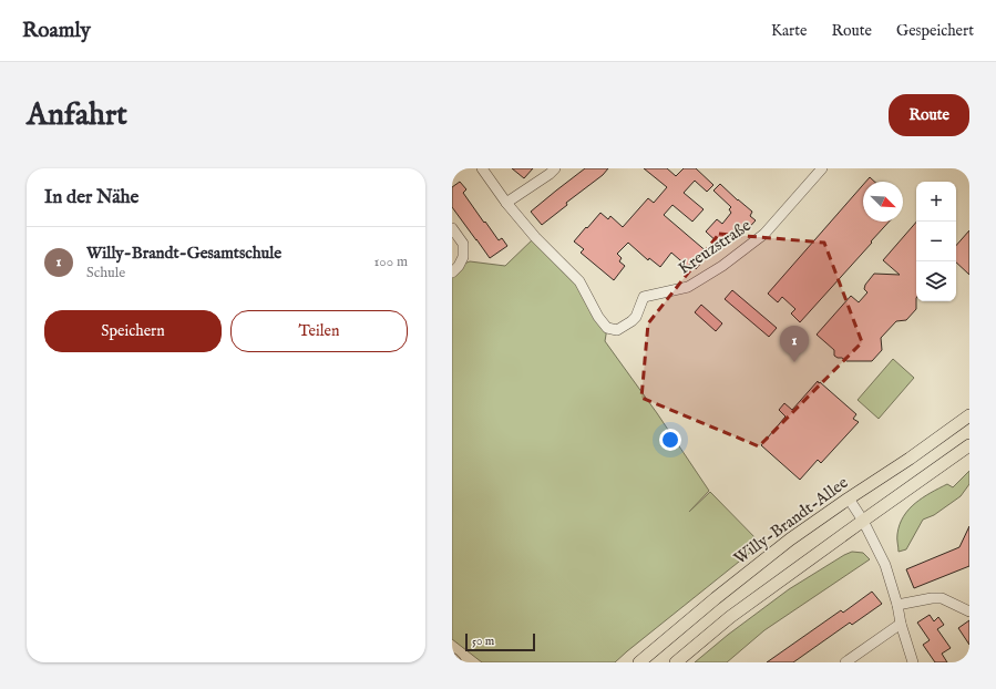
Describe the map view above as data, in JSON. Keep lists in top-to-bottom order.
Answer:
{
  "streets": {
    "main road": ["Willy-Brandt-Allee"],
    "street": ["Kreuzstraße"]
  },
  "scale_bar": "50 m",
  "north": "bottom right",
  "page": {
    "header": "Roamly",
    "nav": ["Karte", "Route", "Gespeichert"],
    "buttons": [
      "Route",
      ["Speichern", "Teilen"]
    ],
    "title": "Anfahrt",
    "heading": "In der Nähe",
    "map_buttons": ["+", "−"],
    "list": [
      {
        "mark": "1",
        "name": "Willy-Brandt-Gesamtschule",
        "note": "Schule",
        "value": "100 m"
      }
    ],
    "pins": "1",
    "scale": "50 m"
  }
}
